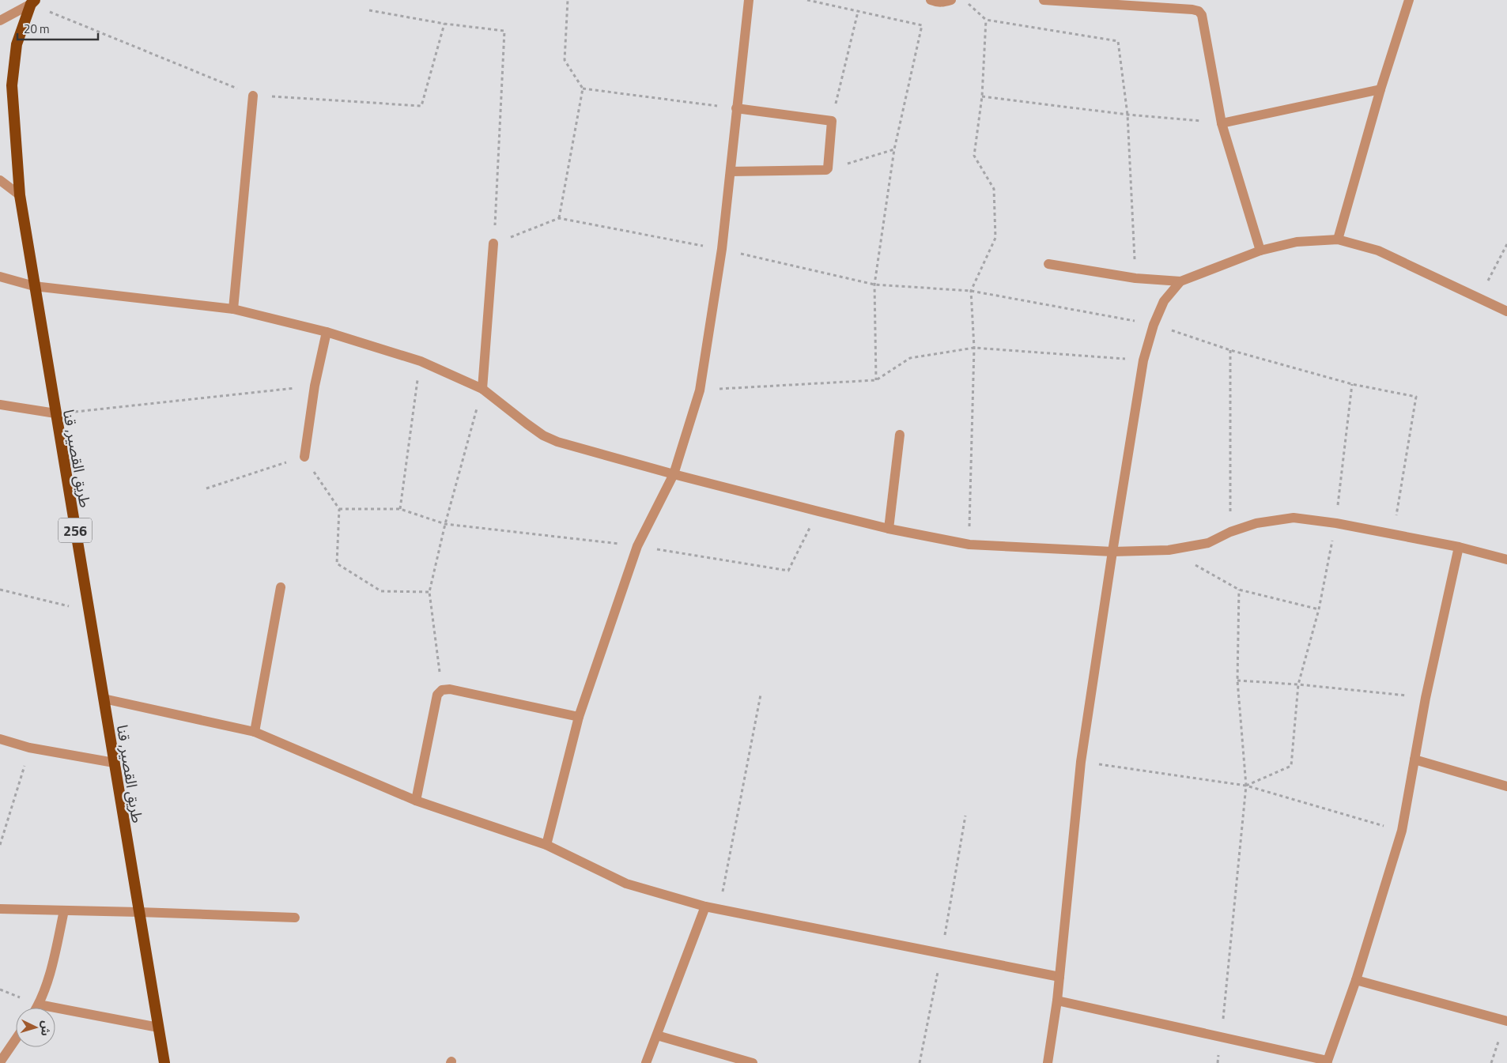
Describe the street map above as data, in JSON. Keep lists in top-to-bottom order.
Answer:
{
  "streets": {
    "highway": ["طريق القصير, قنا", "256"]
  },
  "scale_bar": "20 m",
  "north": "right"
}
